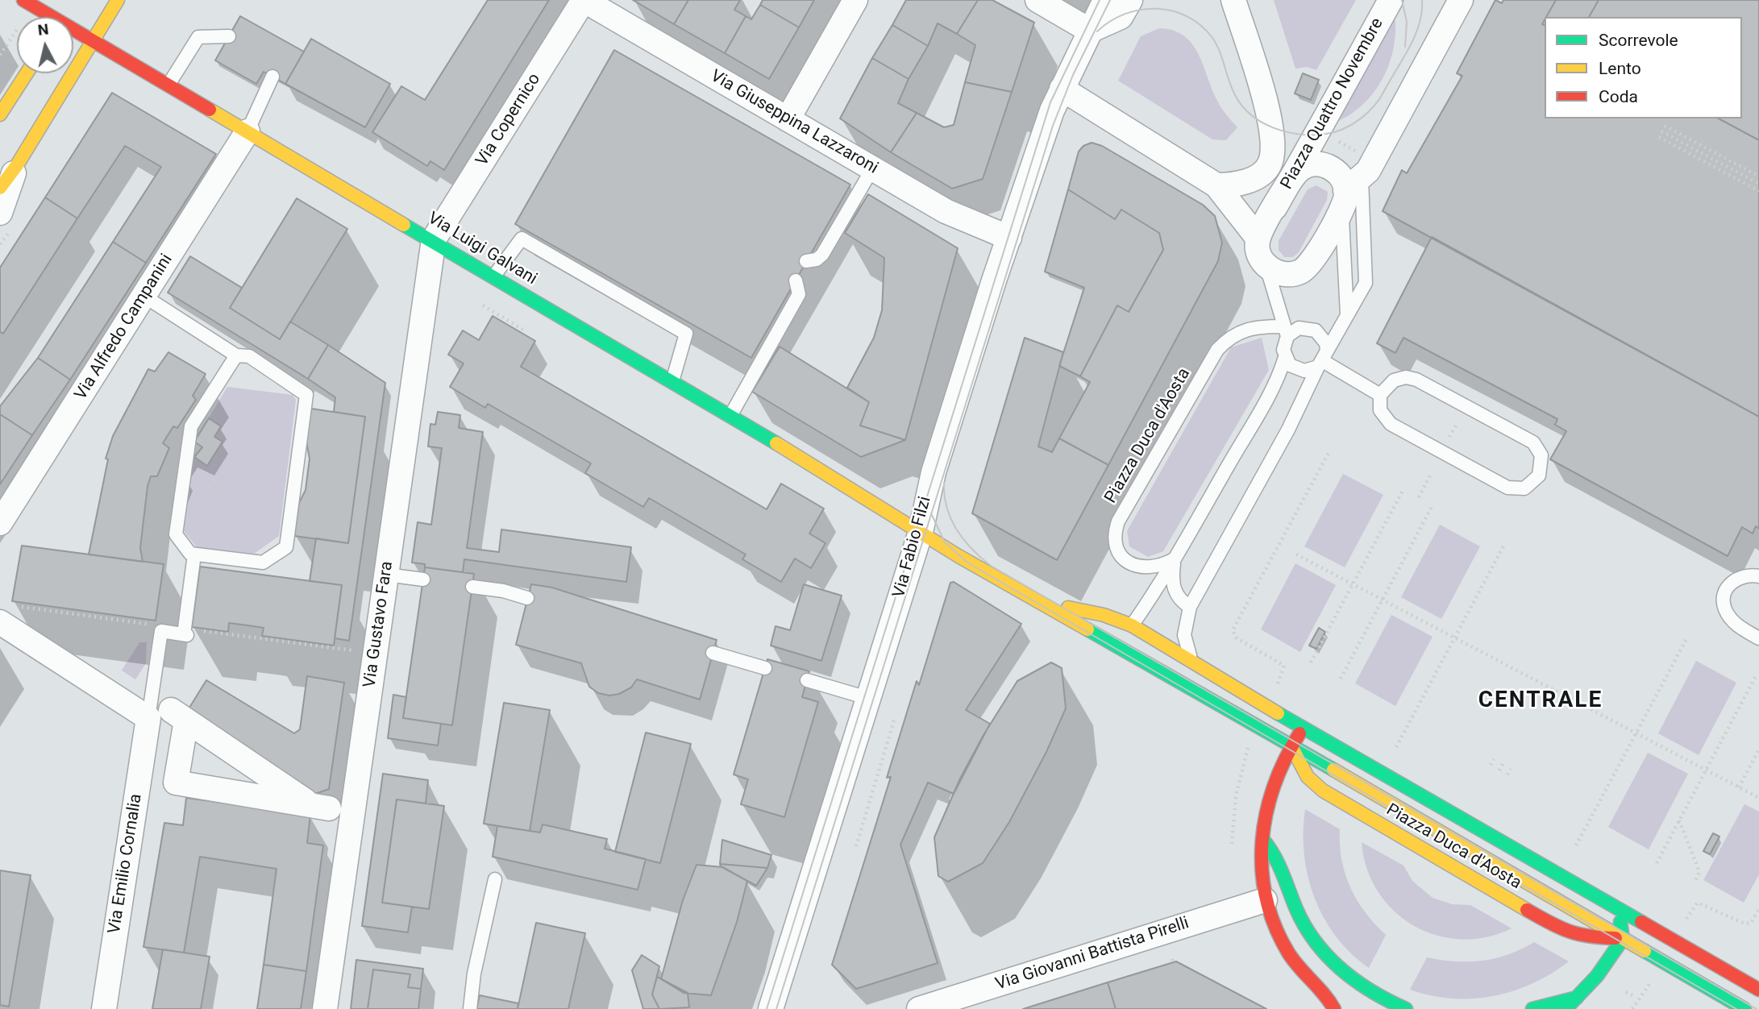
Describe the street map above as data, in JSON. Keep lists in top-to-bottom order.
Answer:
{
  "streets": {
    "street": [
      "Piazza Quattro Novembre",
      "Via Copernico",
      "Via Giuseppina Lazzaroni",
      "Via Luigi Galvani",
      "Via Alfredo Campanini",
      "Piazza Duca d'Aosta",
      "Via Fabio Filzi",
      "Via Gustavo Fara",
      "Via Emilio Cornalia",
      "Via Giovanni Battista Pirelli"
    ]
  },
  "crossings": [
    ["Via Copernico", "Via Giuseppina Lazzaroni"],
    ["Via Copernico", "Via Luigi Galvani"],
    ["Via Copernico", "Via Gustavo Fara"],
    ["Via Giuseppina Lazzaroni", "Via Fabio Filzi"],
    ["Via Luigi Galvani", "Via Alfredo Campanini"],
    ["Via Luigi Galvani", "Piazza Duca d'Aosta"],
    ["Via Luigi Galvani", "Via Fabio Filzi"],
    ["Via Luigi Galvani", "Via Gustavo Fara"],
    ["Piazza Duca d'Aosta", "Via Fabio Filzi"]
  ],
  "districts": ["CENTRALE"],
  "legend": ["Scorrevole", "Lento", "Coda"],
  "north": "top"
}
